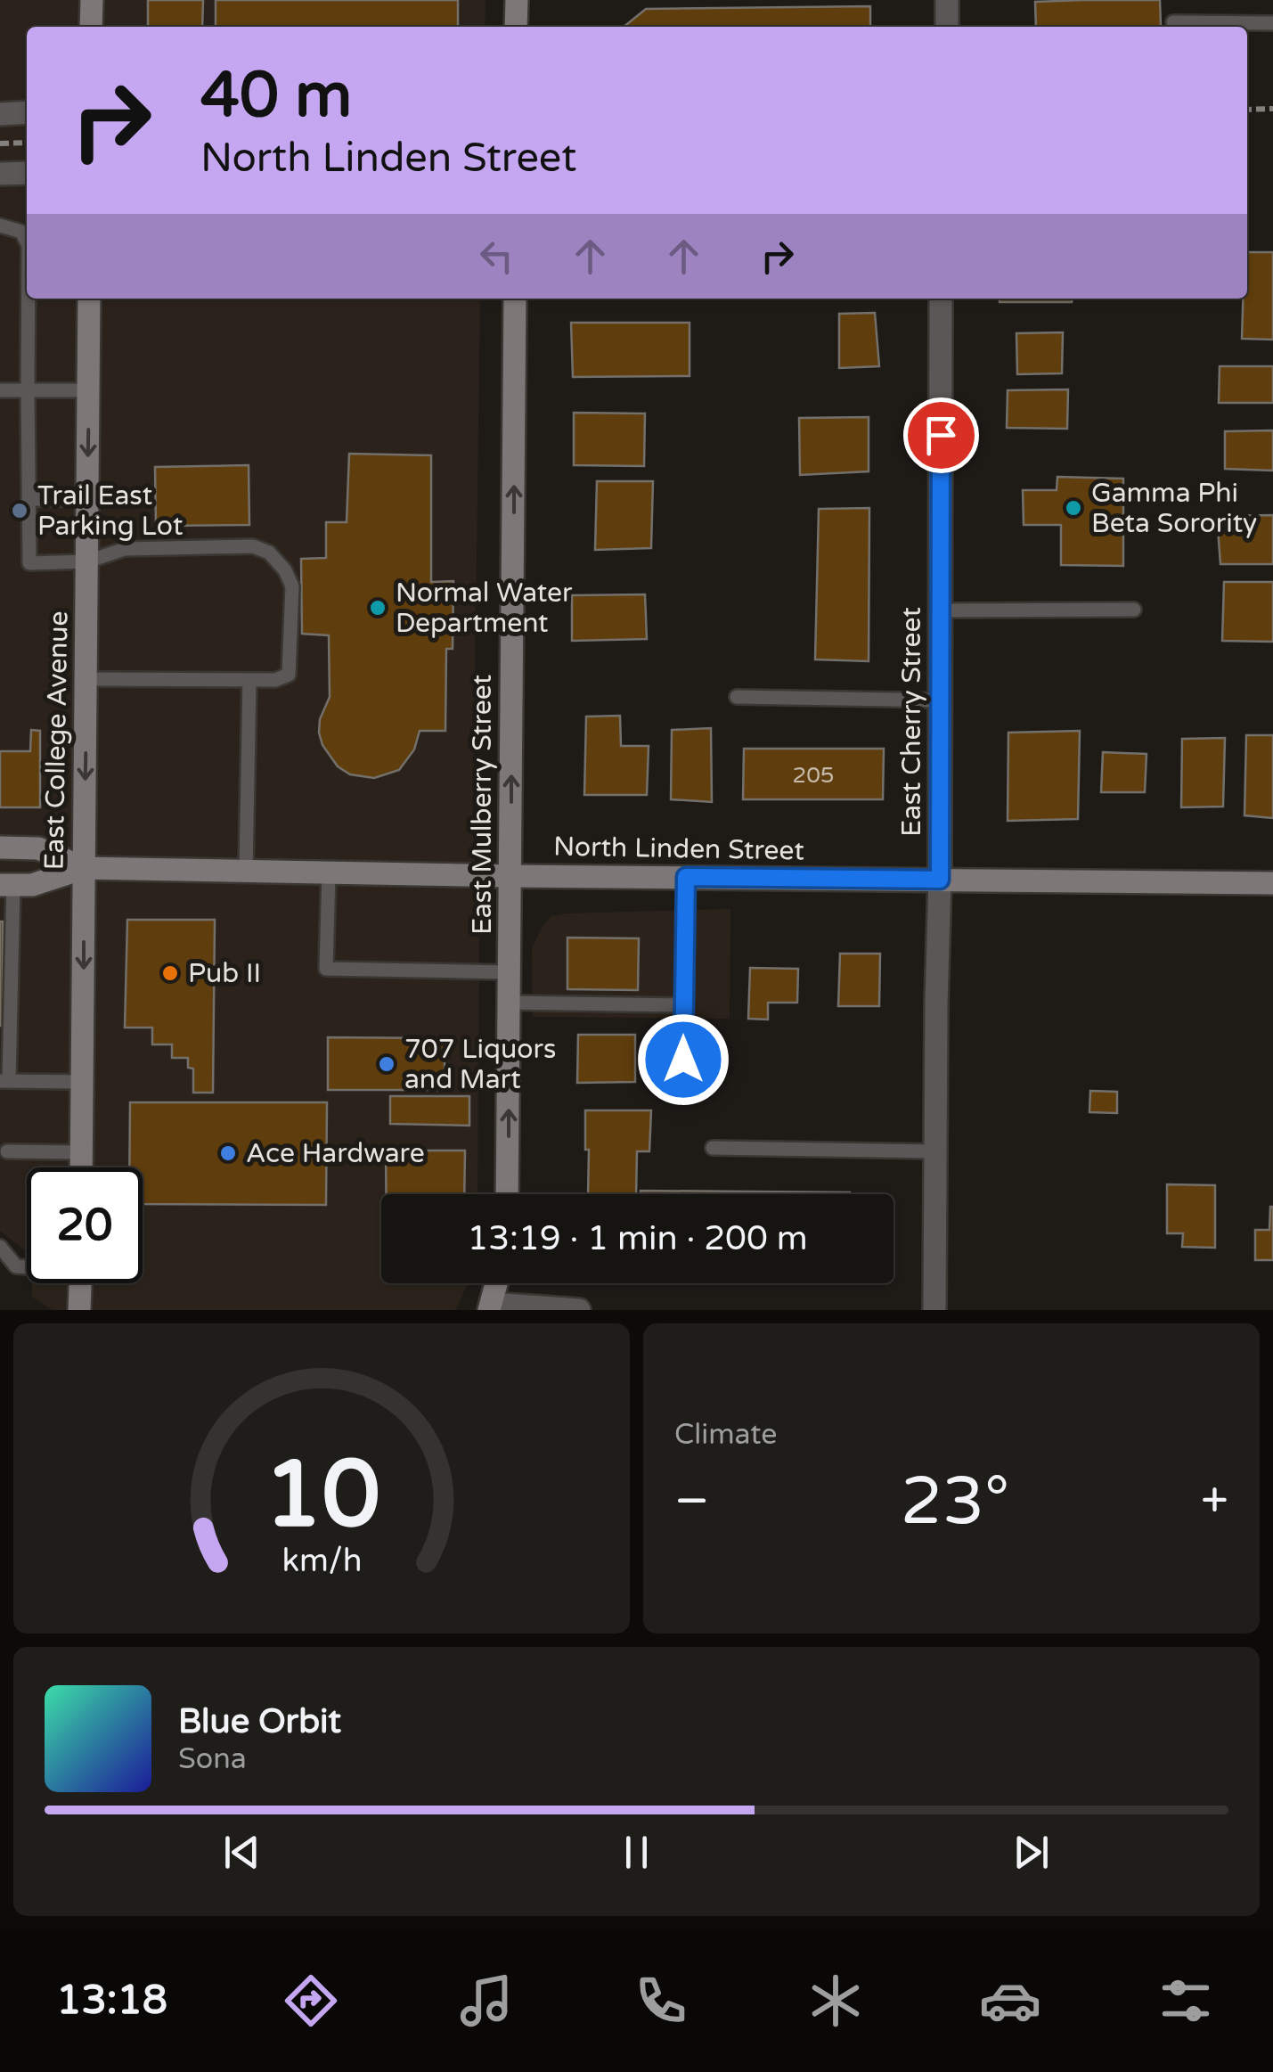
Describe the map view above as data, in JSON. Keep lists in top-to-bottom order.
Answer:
{
  "streets": {
    "main road": ["East College Avenue", "East Mulberry Street", "North Linden Street"],
    "street": ["East Cherry Street"]
  },
  "crossings": [
    ["East Cherry Street", "North Linden Street"],
    ["East College Avenue", "North Linden Street"],
    ["East Mulberry Street", "North Linden Street"]
  ],
  "one_way": ["East College Avenue", "East Mulberry Street"],
  "places": [
    "Gamma Phi Beta Sorority",
    "Trail East Parking Lot",
    "Normal Water Department",
    "Pub II",
    "707 Liquors and Mart",
    "Ace Hardware"
  ],
  "house_numbers": ["205"],
  "page": {
    "turn": ["40 m", "North Linden Street"],
    "limit": "20",
    "trip": "13:19 · 1 min · 200 m",
    "tile": "Climate",
    "heat": ["−", "23°", "+"],
    "song": ["Blue Orbit", "Sona"],
    "tabs": "13:18",
    "gauge": ["10", "km/h"]
  }
}
